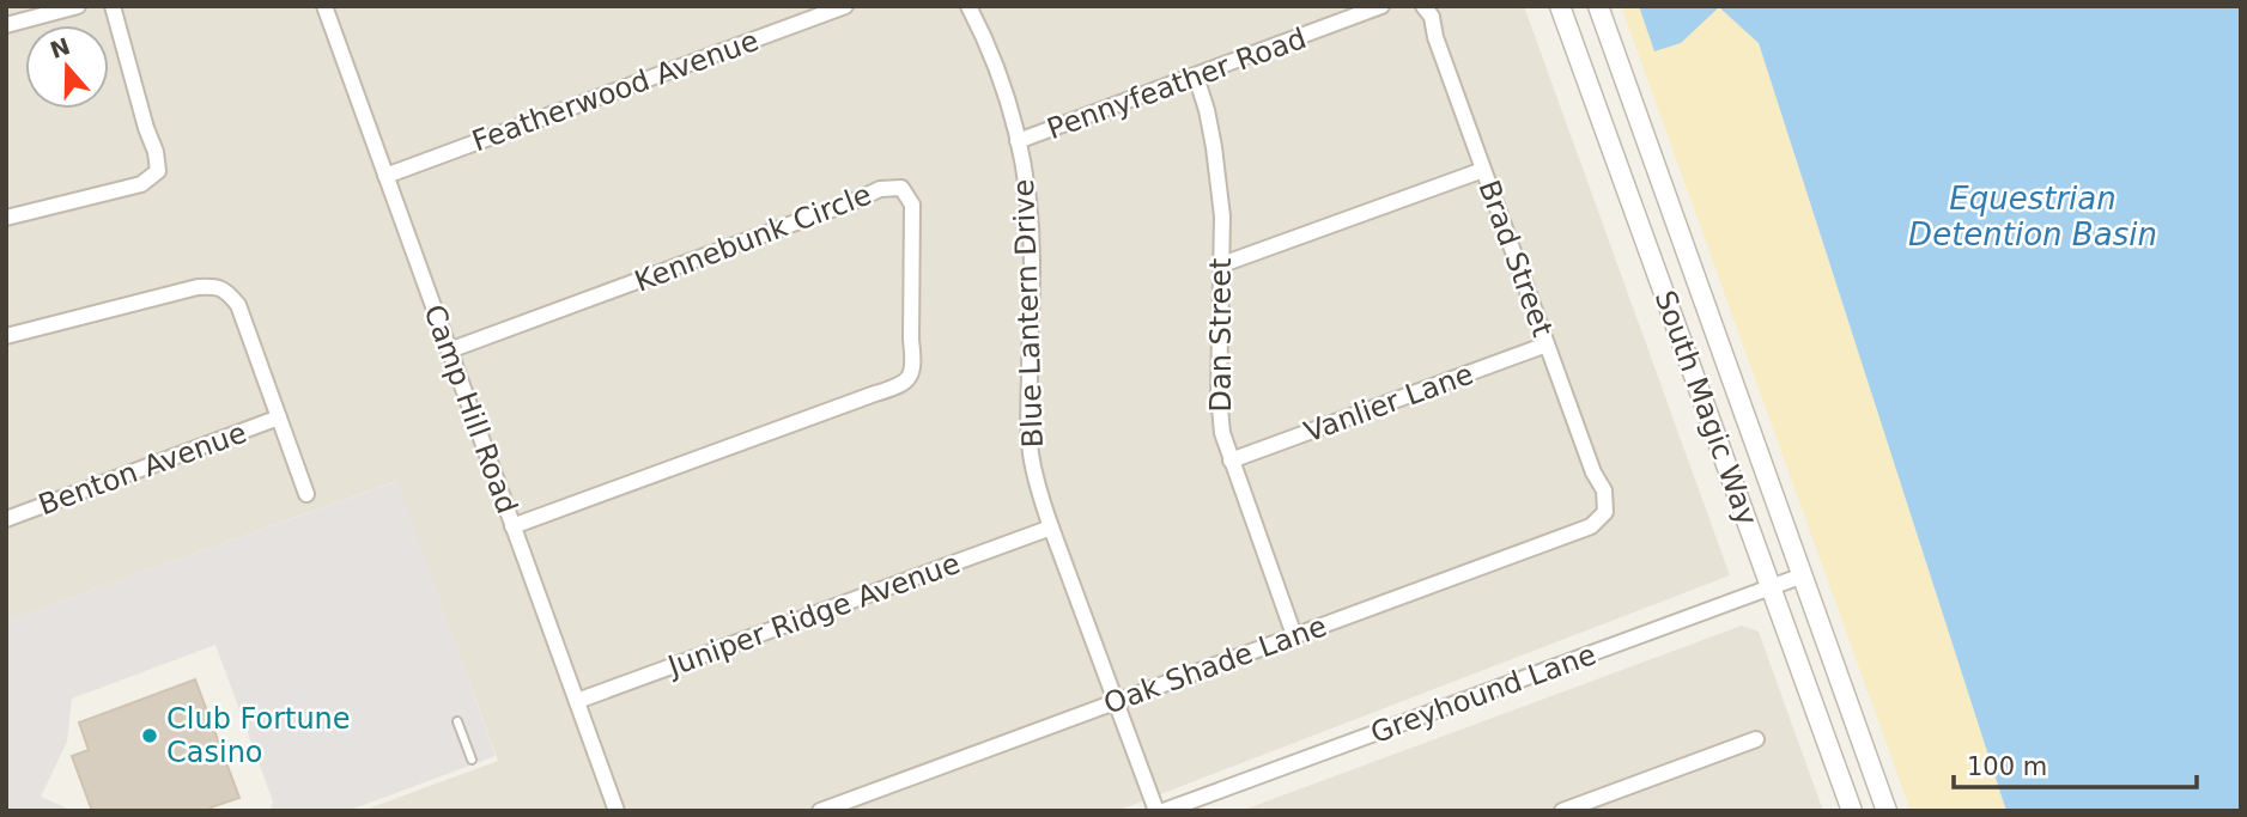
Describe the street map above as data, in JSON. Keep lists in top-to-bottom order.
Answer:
{
  "streets": {
    "street": [
      "Pennyfeather Road",
      "Featherwood Avenue",
      "Kennebunk Circle",
      "Brad Street",
      "Blue Lantern Drive",
      "Dan Street",
      "Vanlier Lane",
      "South Magic Way",
      "Camp Hill Road",
      "Benton Avenue",
      "Juniper Ridge Avenue",
      "Oak Shade Lane",
      "Greyhound Lane"
    ]
  },
  "crossings": [
    ["Pennyfeather Road", "Blue Lantern Drive"],
    ["Pennyfeather Road", "Dan Street"],
    ["Featherwood Avenue", "Camp Hill Road"],
    ["Kennebunk Circle", "Camp Hill Road"],
    ["Brad Street", "Vanlier Lane"],
    ["Brad Street", "Oak Shade Lane"],
    ["Blue Lantern Drive", "Juniper Ridge Avenue"],
    ["Blue Lantern Drive", "Oak Shade Lane"],
    ["Dan Street", "Vanlier Lane"],
    ["Dan Street", "Oak Shade Lane"],
    ["South Magic Way", "Greyhound Lane"],
    ["Camp Hill Road", "Juniper Ridge Avenue"]
  ],
  "water": ["Equestrian Detention Basin"],
  "places": ["Club Fortune Casino"],
  "scale_bar": "100 m",
  "north": "top"
}
